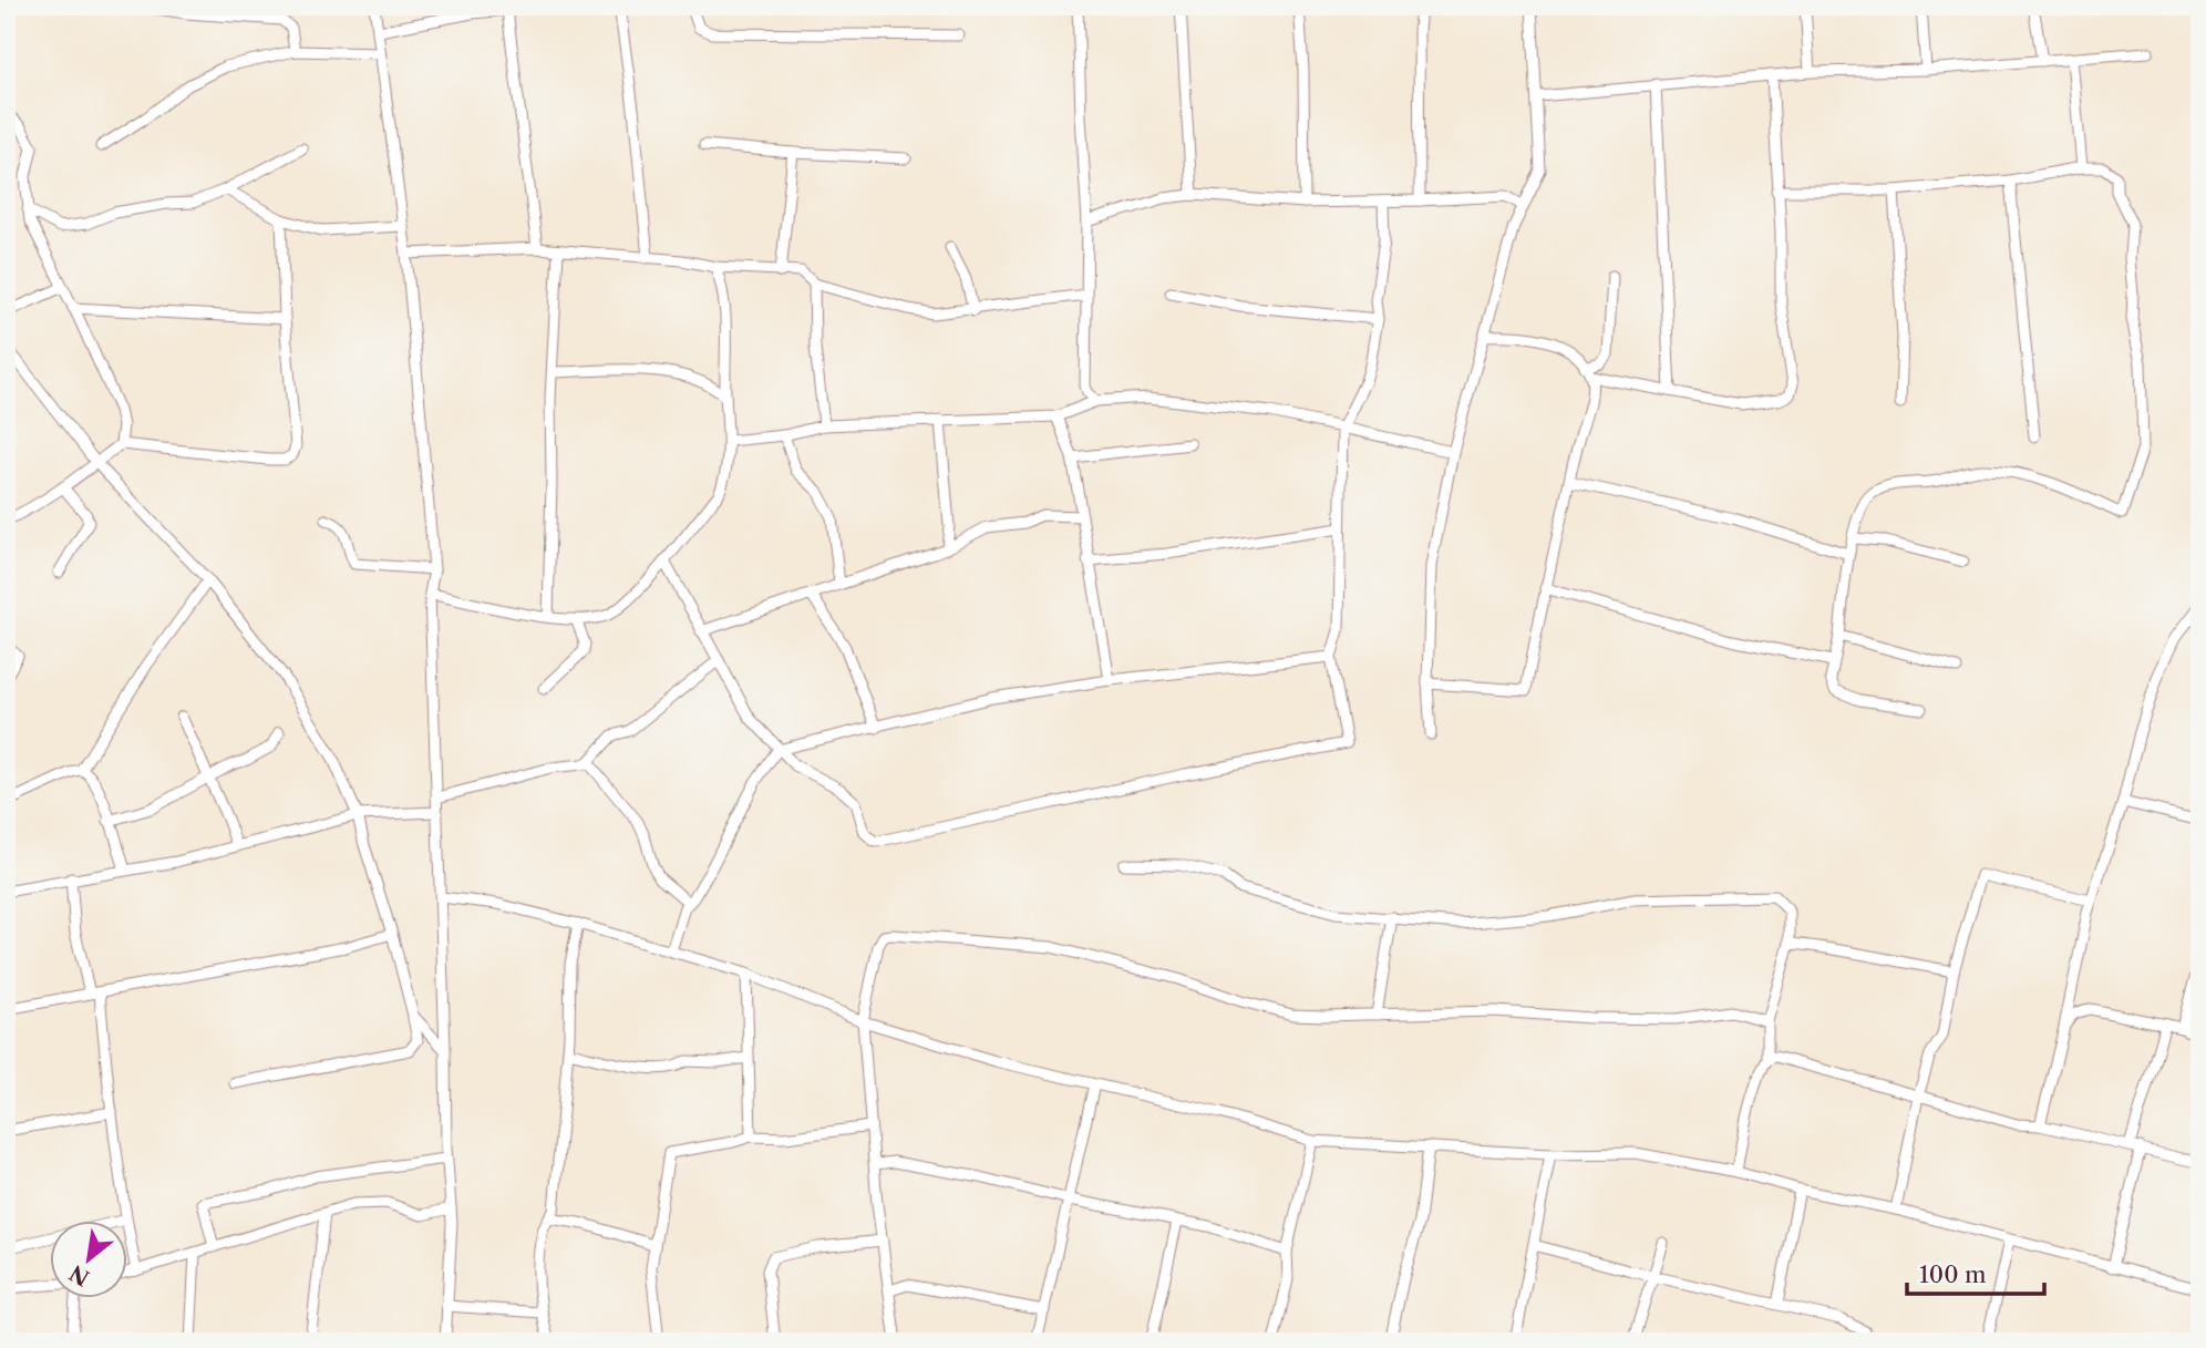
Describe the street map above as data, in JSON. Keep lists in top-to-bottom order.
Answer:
{
  "scale_bar": "100 m",
  "north": "bottom left"
}
